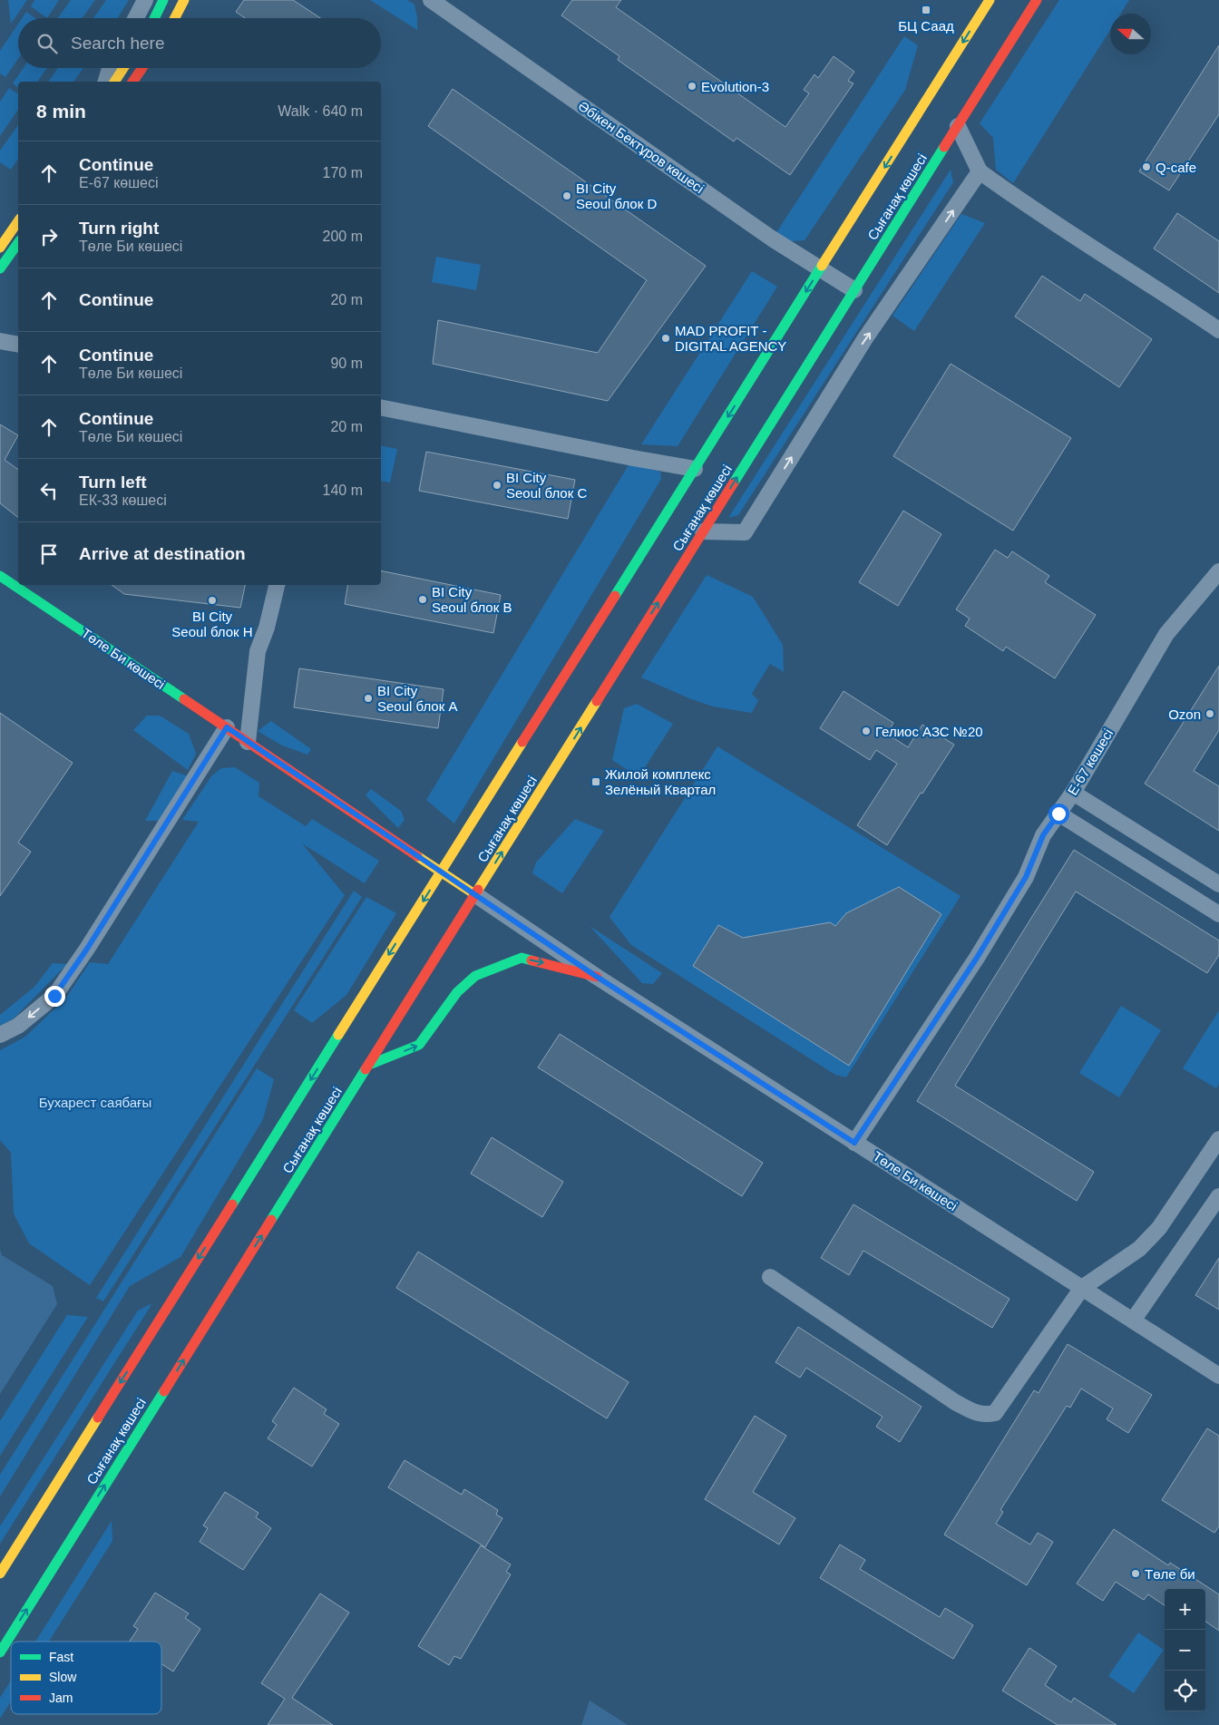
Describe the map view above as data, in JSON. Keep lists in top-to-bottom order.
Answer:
{
  "streets": {
    "main road": ["Сығанақ көшесі", "Төле Би көшесі"],
    "street": ["Әбікен Бектұров көшесі", "Е-67 көшесі"]
  },
  "crossings": [
    ["Әбікен Бектұров көшесі", "Сығанақ көшесі"],
    ["Сығанақ көшесі", "Төле Би көшесі"],
    ["Төле Би көшесі", "Е-67 көшесі"]
  ],
  "parks": ["Бухарест саябағы"],
  "places": {
    "transit": ["БЦ Саад", "Жилой комплекс Зелёный Квартал"],
    "other": [
      "Evolution-3",
      "Q-cafe",
      "BI City Seoul блок D",
      "MAD PROFIT - DIGITAL AGENCY",
      "BI City Seoul блок C",
      "BI City Seoul блок B",
      "BI City Seoul блок H",
      "BI City Seoul блок A",
      "Ozon",
      "Гелиос АЗС №20",
      "Төле би"
    ]
  },
  "legend": ["Fast", "Slow", "Jam"],
  "north": "left",
  "page": {
    "search": "Search here",
    "heading": ["8 min", "Walk · 640 m"],
    "list": [
      ["Continue", "Е-67 көшесі", "170 m"],
      ["Turn right", "Төле Би көшесі", "200 m"],
      ["Continue", "20 m"],
      ["Continue", "Төле Би көшесі", "90 m"],
      ["Continue", "Төле Би көшесі", "20 m"],
      ["Turn left", "ЕК-33 көшесі", "140 m"],
      "Arrive at destination"
    ],
    "map_buttons": ["+", "−"]
  }
}
